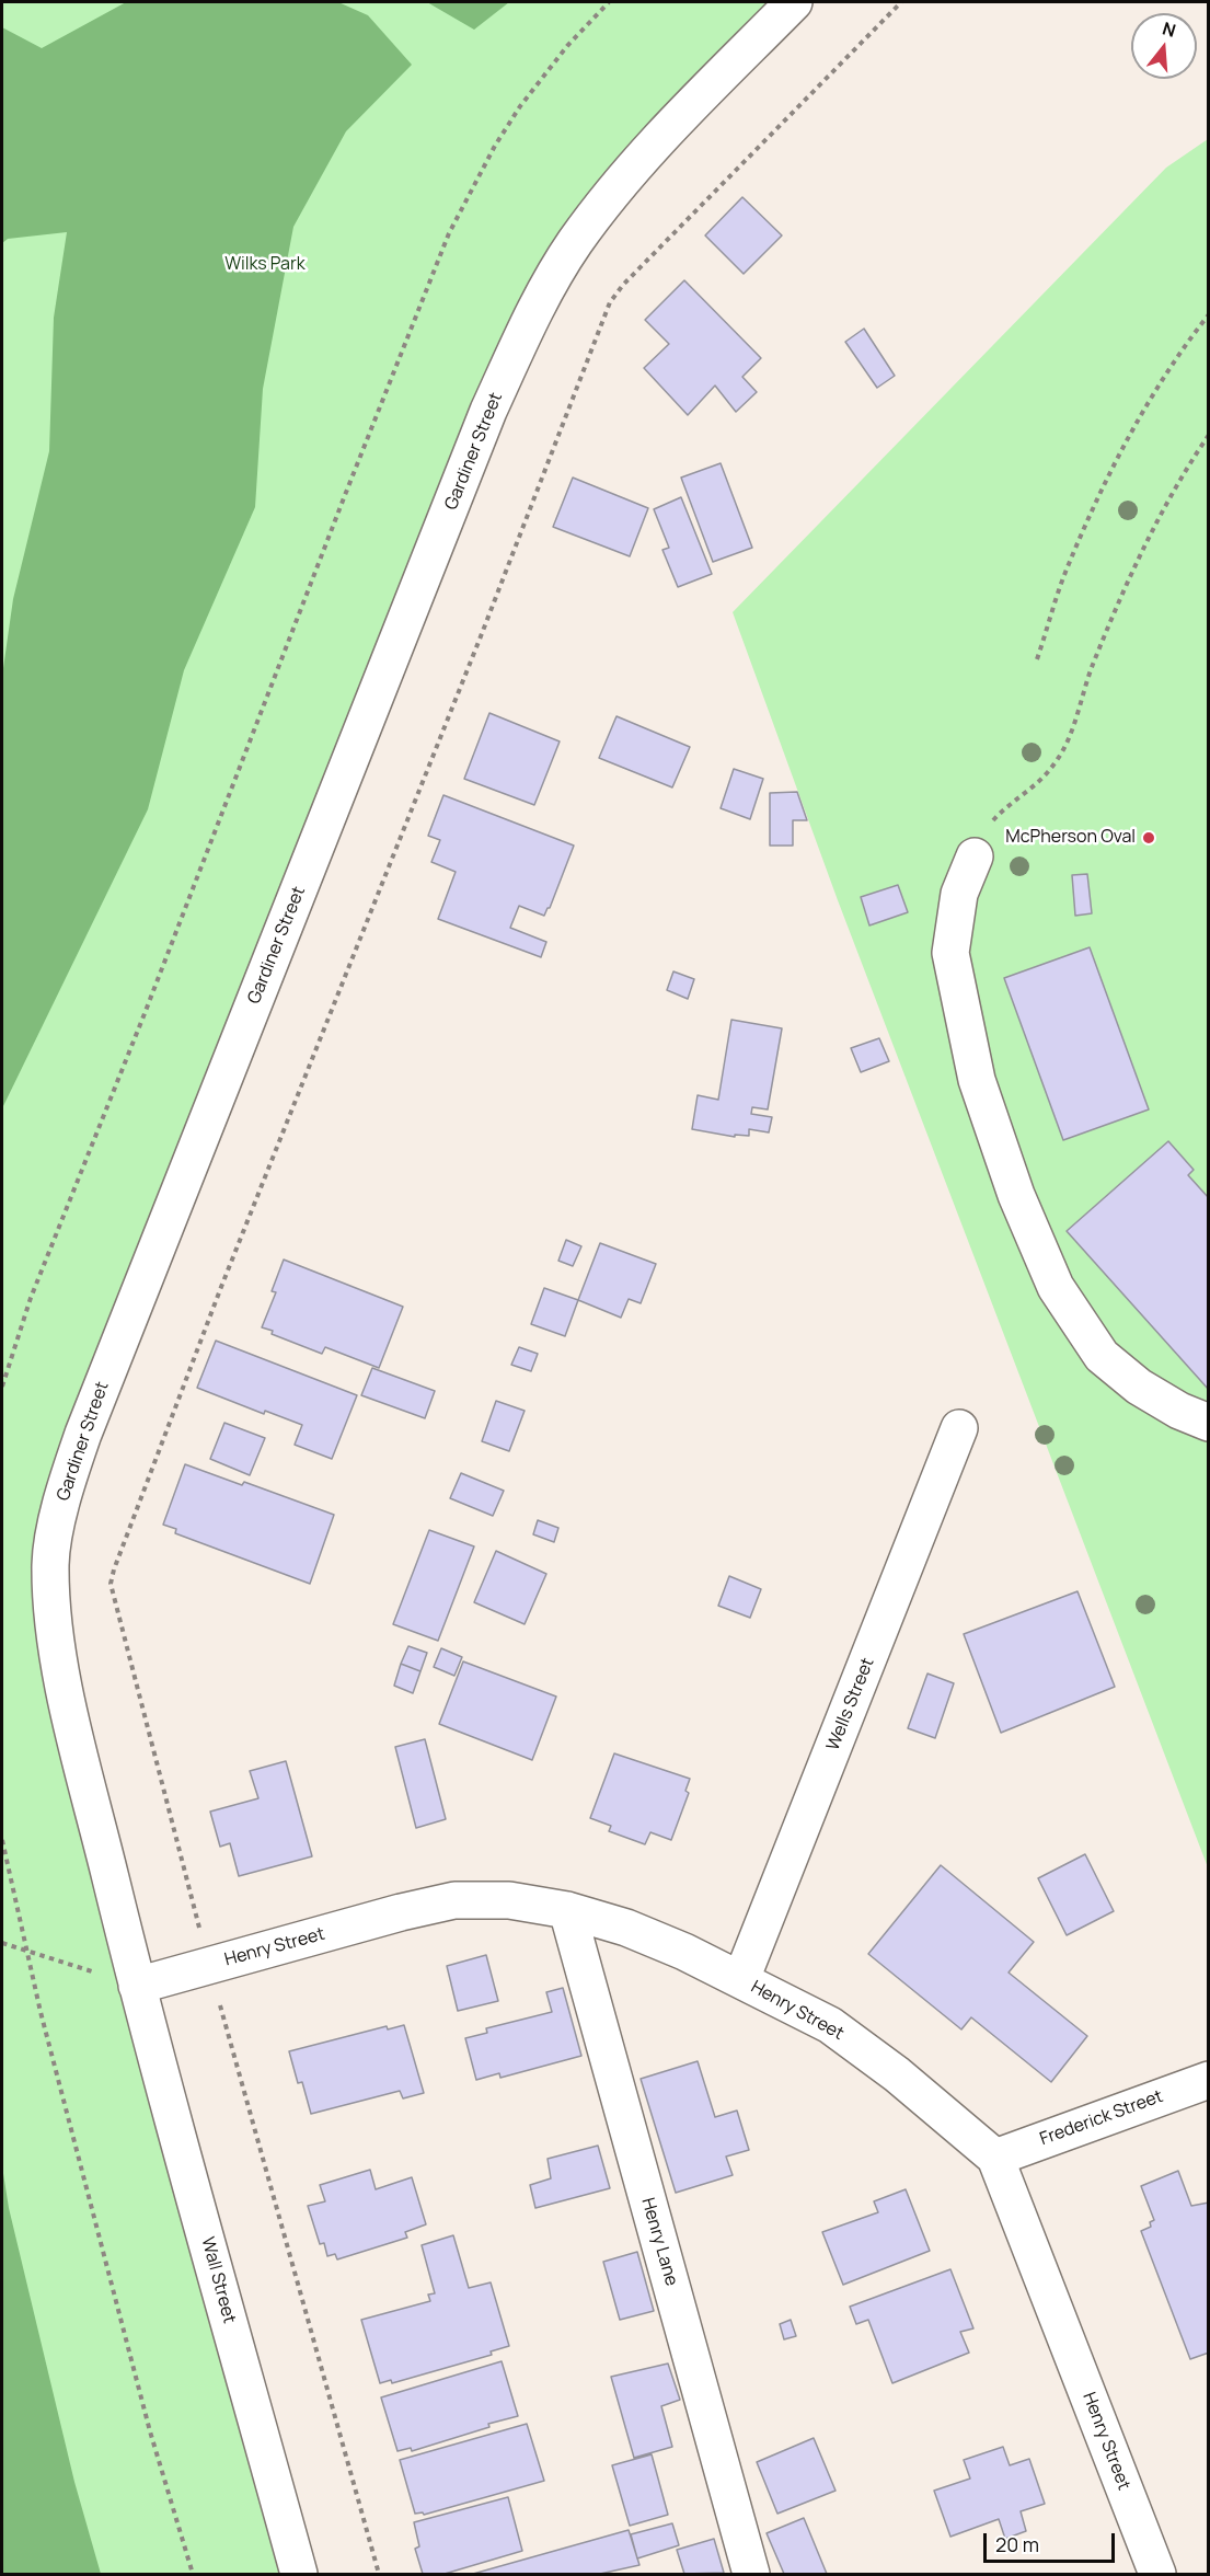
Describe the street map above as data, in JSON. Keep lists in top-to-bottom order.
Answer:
{
  "streets": {
    "street": [
      "Gardiner Street",
      "Wells Street",
      "Henry Street",
      "Frederick Street",
      "Henry Lane",
      "Wall Street"
    ]
  },
  "crossings": [
    ["Gardiner Street", "Henry Street"],
    ["Gardiner Street", "Wall Street"],
    ["Wells Street", "Henry Street"],
    ["Henry Street", "Frederick Street"],
    ["Henry Street", "Henry Lane"],
    ["Henry Street", "Wall Street"]
  ],
  "parks": ["Wilks Park"],
  "places": ["McPherson Oval"],
  "scale_bar": "20 m",
  "north": "top"
}
